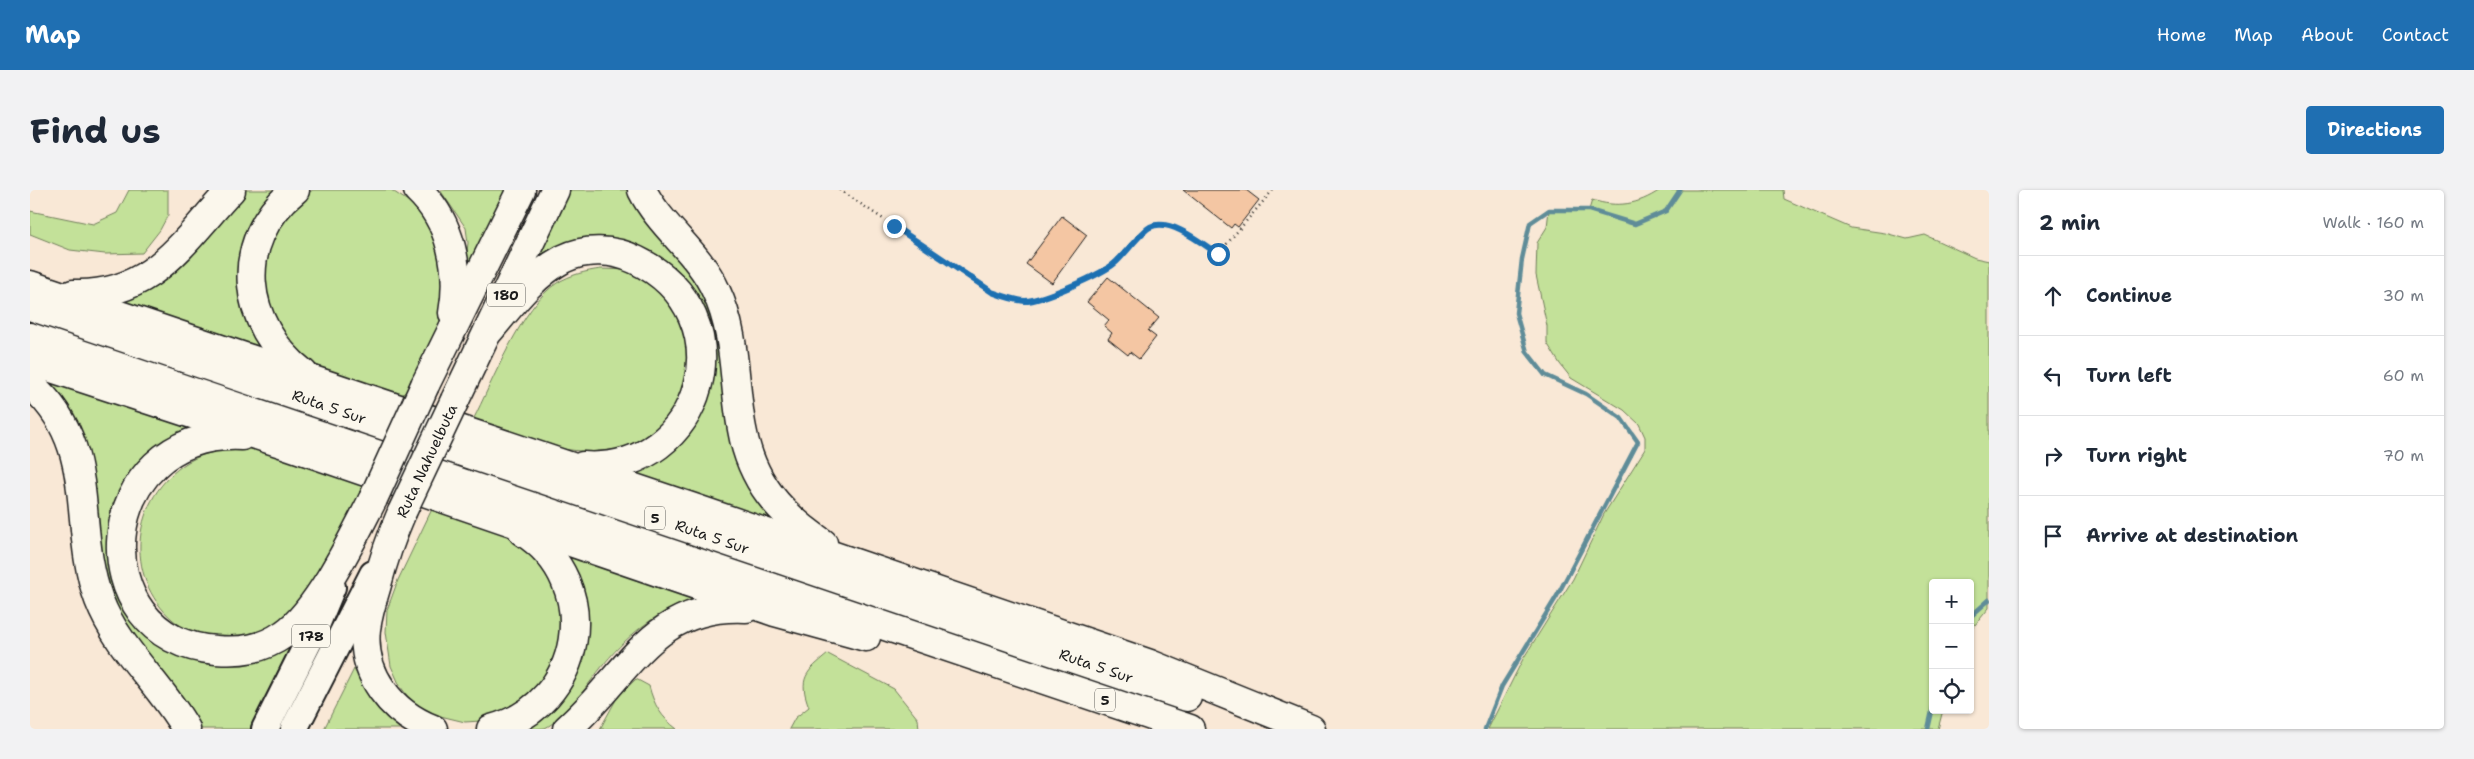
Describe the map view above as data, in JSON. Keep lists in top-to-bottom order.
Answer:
{
  "streets": {
    "highway": [
      "180",
      "Ruta 5 Sur",
      "Ruta Nahuelbuta",
      "5",
      "178"
    ]
  },
  "crossings": [
    ["180", "178"]
  ],
  "page": {
    "header": "Map",
    "nav": [
      "Home",
      "Map",
      "About",
      "Contact"
    ],
    "buttons": "Directions",
    "title": "Find us",
    "heading": ["2 min", "Walk · 160 m"],
    "list": [
      ["Continue", "30 m"],
      ["Turn left", "60 m"],
      ["Turn right", "70 m"],
      "Arrive at destination"
    ],
    "map_buttons": ["+", "−"]
  }
}
